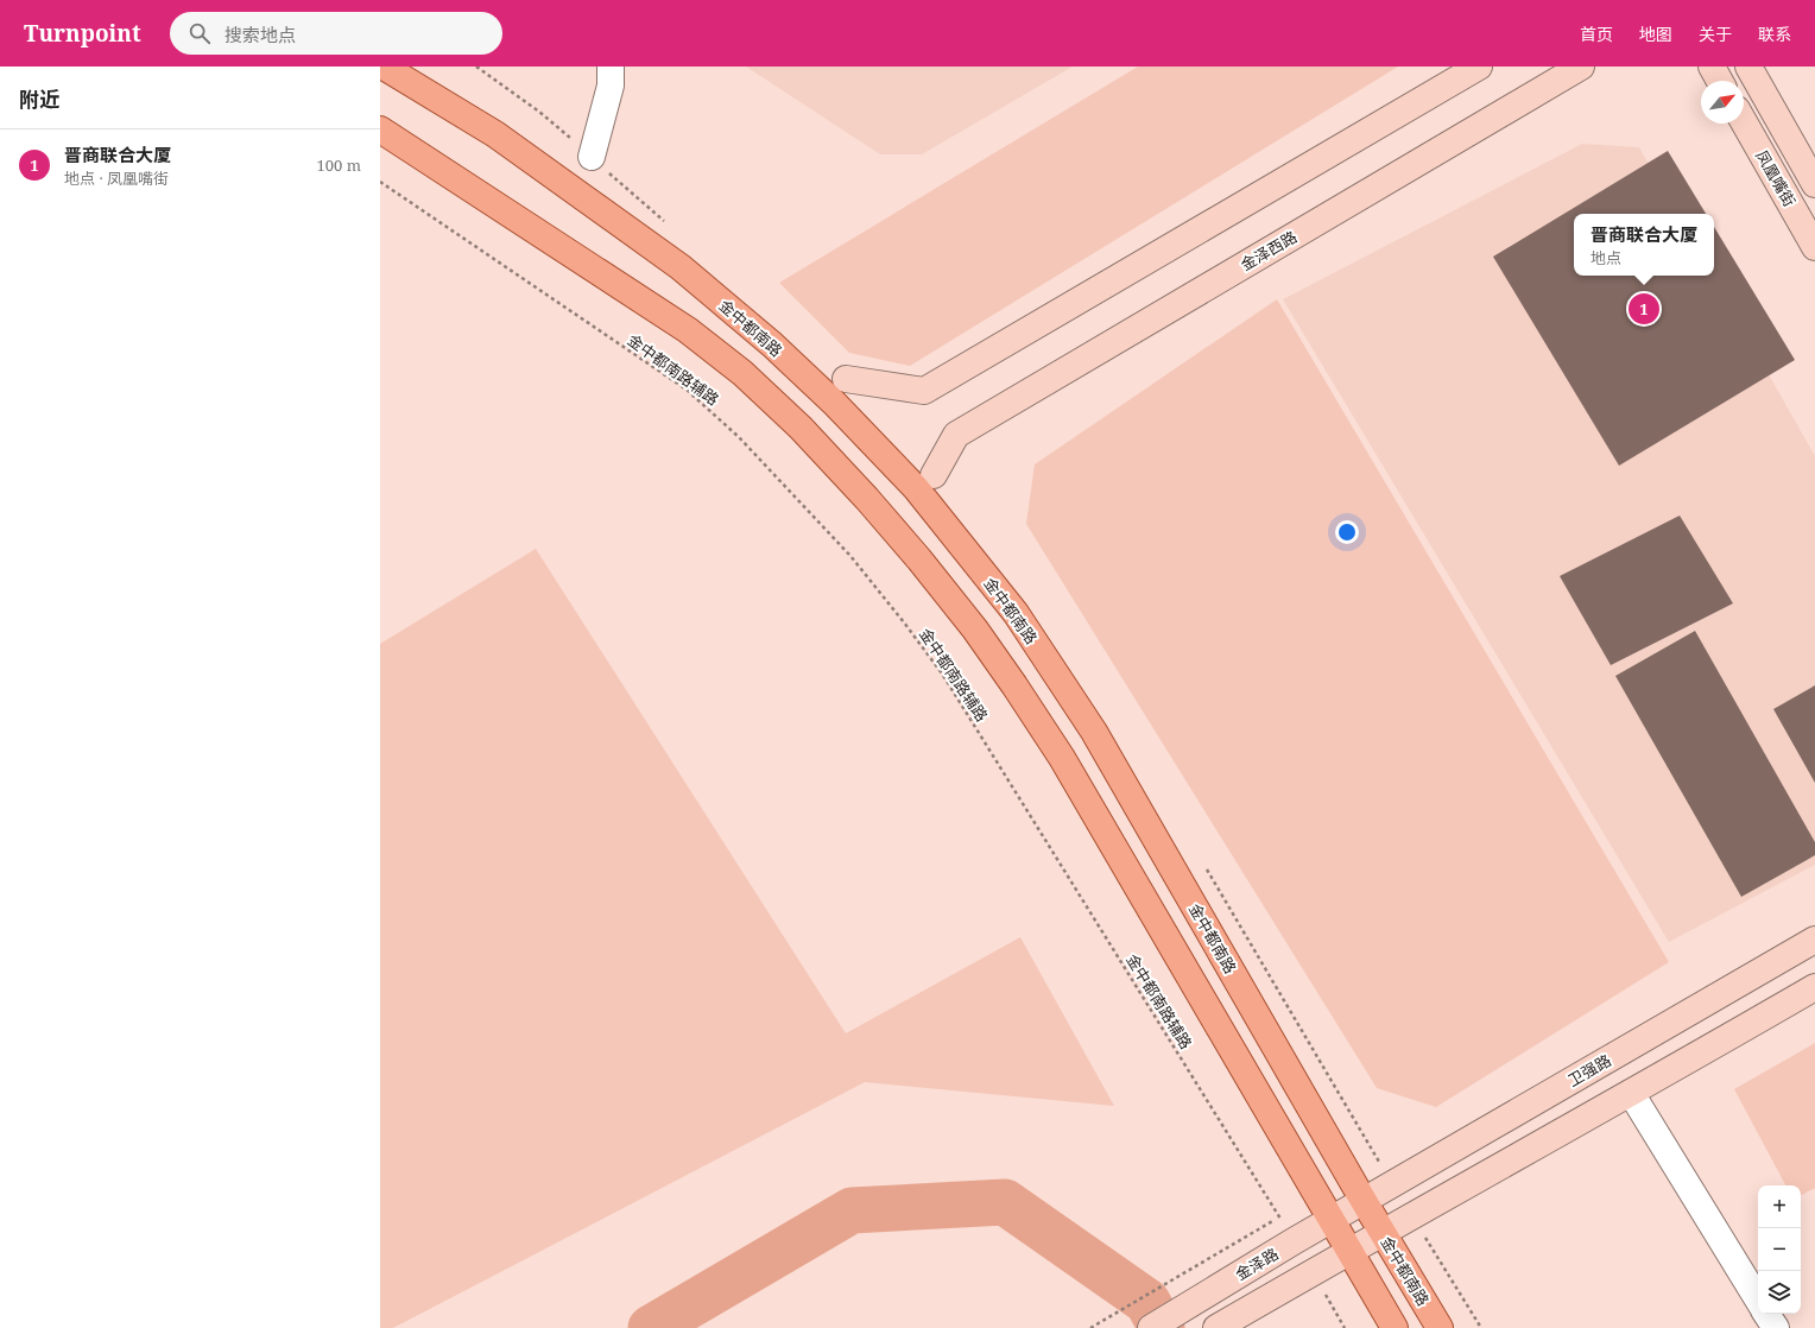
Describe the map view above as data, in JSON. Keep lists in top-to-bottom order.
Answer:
{
  "streets": {
    "main road": ["金中都南路"],
    "street": [
      "凤凰嘴街",
      "金泽西路",
      "卫强路",
      "金泽路"
    ],
    "path": ["金中都南路辅路"]
  },
  "crossings": [
    ["金中都南路", "卫强路"],
    ["金中都南路", "金泽路"],
    ["金中都南路辅路", "金泽路"],
    ["卫强路", "金泽路"]
  ],
  "north": "top right",
  "page": {
    "header": "Turnpoint",
    "search": "搜索地点",
    "nav": [
      "首页",
      "地图",
      "关于",
      "联系"
    ],
    "heading": "附近",
    "list": [
      {
        "mark": "1",
        "name": "晋商联合大厦",
        "note": "地点 · 凤凰嘴街",
        "value": "100 m"
      }
    ],
    "popup": ["晋商联合大厦", "地点"],
    "pins": "1",
    "map_buttons": ["+", "−"]
  }
}
